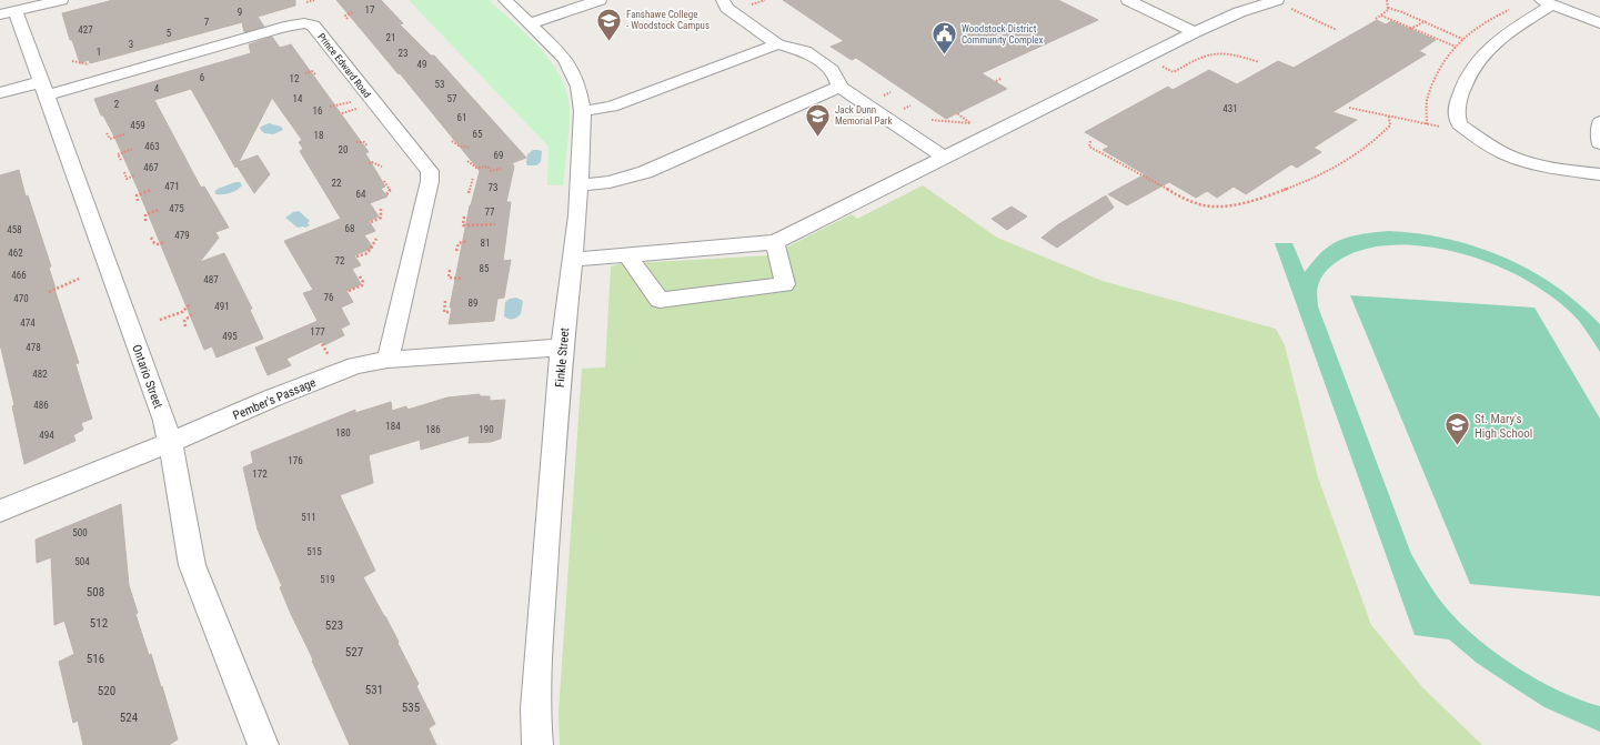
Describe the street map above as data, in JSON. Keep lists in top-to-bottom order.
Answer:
{
  "streets": {
    "street": [
      "Prince Edward Road",
      "Finkle Street",
      "Ontario Street",
      "Pember's Passage"
    ]
  },
  "crossings": [
    ["Prince Edward Road", "Ontario Street"],
    ["Prince Edward Road", "Pember's Passage"],
    ["Finkle Street", "Pember's Passage"],
    ["Ontario Street", "Pember's Passage"]
  ],
  "places": {
    "school or university": ["Fanshawe College - Woodstock Campus", "Jack Dunn Memorial Park", "St. Mary's High School"],
    "public building": ["Woodstock District Community Complex"]
  },
  "house_numbers": [
    "17",
    "9",
    "7",
    "427",
    "5",
    "21",
    "3",
    "1",
    "23",
    "49",
    "6",
    "12",
    "53",
    "4",
    "14",
    "57",
    "2",
    "431",
    "16",
    "61",
    "459",
    "65",
    "18",
    "463",
    "20",
    "69",
    "467",
    "22",
    "471",
    "73",
    "64",
    "475",
    "77",
    "68",
    "458",
    "479",
    "81",
    "462",
    "72",
    "85",
    "466",
    "487",
    "76",
    "470",
    "89",
    "491",
    "474",
    "177",
    "495",
    "478",
    "482",
    "486",
    "184",
    "186",
    "190",
    "180",
    "494",
    "176",
    "172",
    "511",
    "500",
    "515",
    "504",
    "519",
    "508",
    "512",
    "523",
    "527",
    "516",
    "531",
    "520",
    "535",
    "524"
  ]
}
